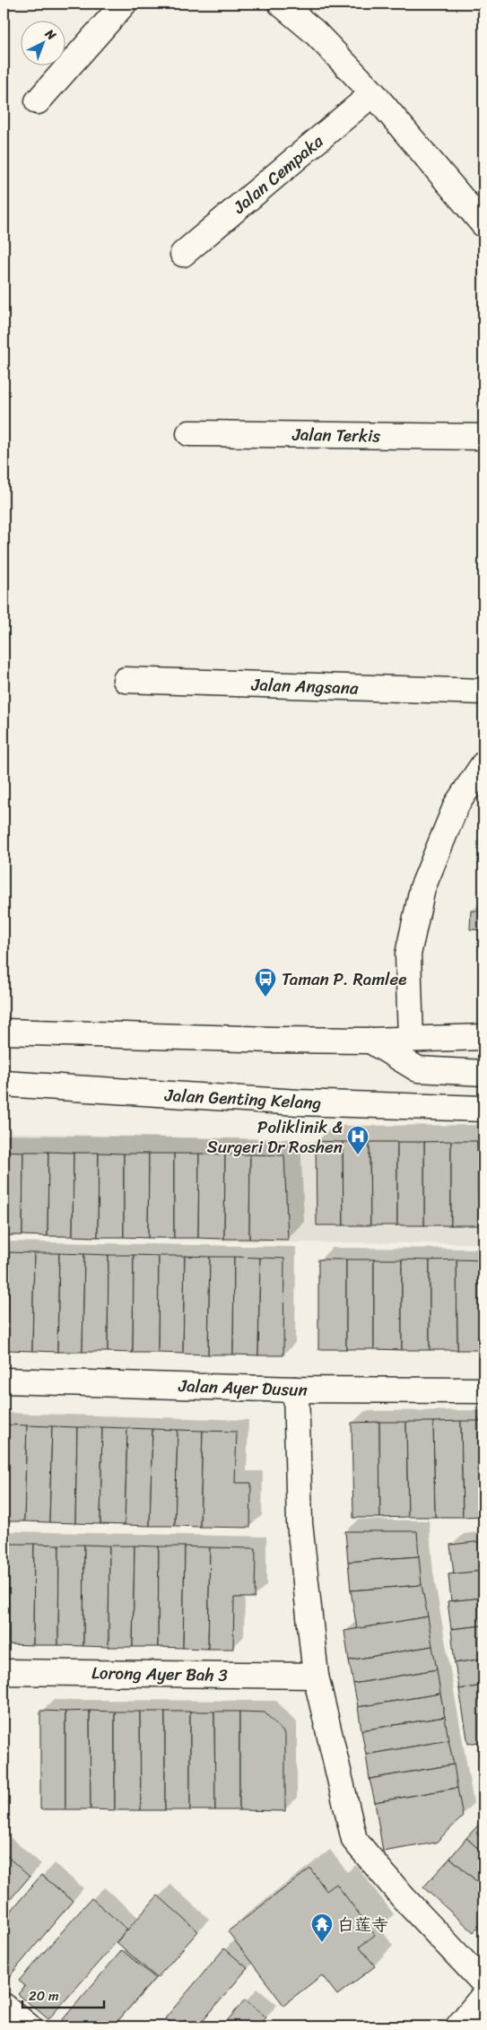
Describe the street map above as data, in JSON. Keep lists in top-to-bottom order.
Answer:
{
  "streets": {
    "street": [
      "Jalan Cempaka",
      "Jalan Terkis",
      "Jalan Angsana",
      "Jalan Genting Kelang",
      "Jalan Ayer Dusun",
      "Lorong Ayer Bah 3"
    ]
  },
  "places": {
    "bus stop": ["Taman P. Ramlee"],
    "hospital": ["Poliklinik & Surgeri Dr Roshen"],
    "temple": ["白莲寺"]
  },
  "scale_bar": "20 m",
  "north": "top right"
}
